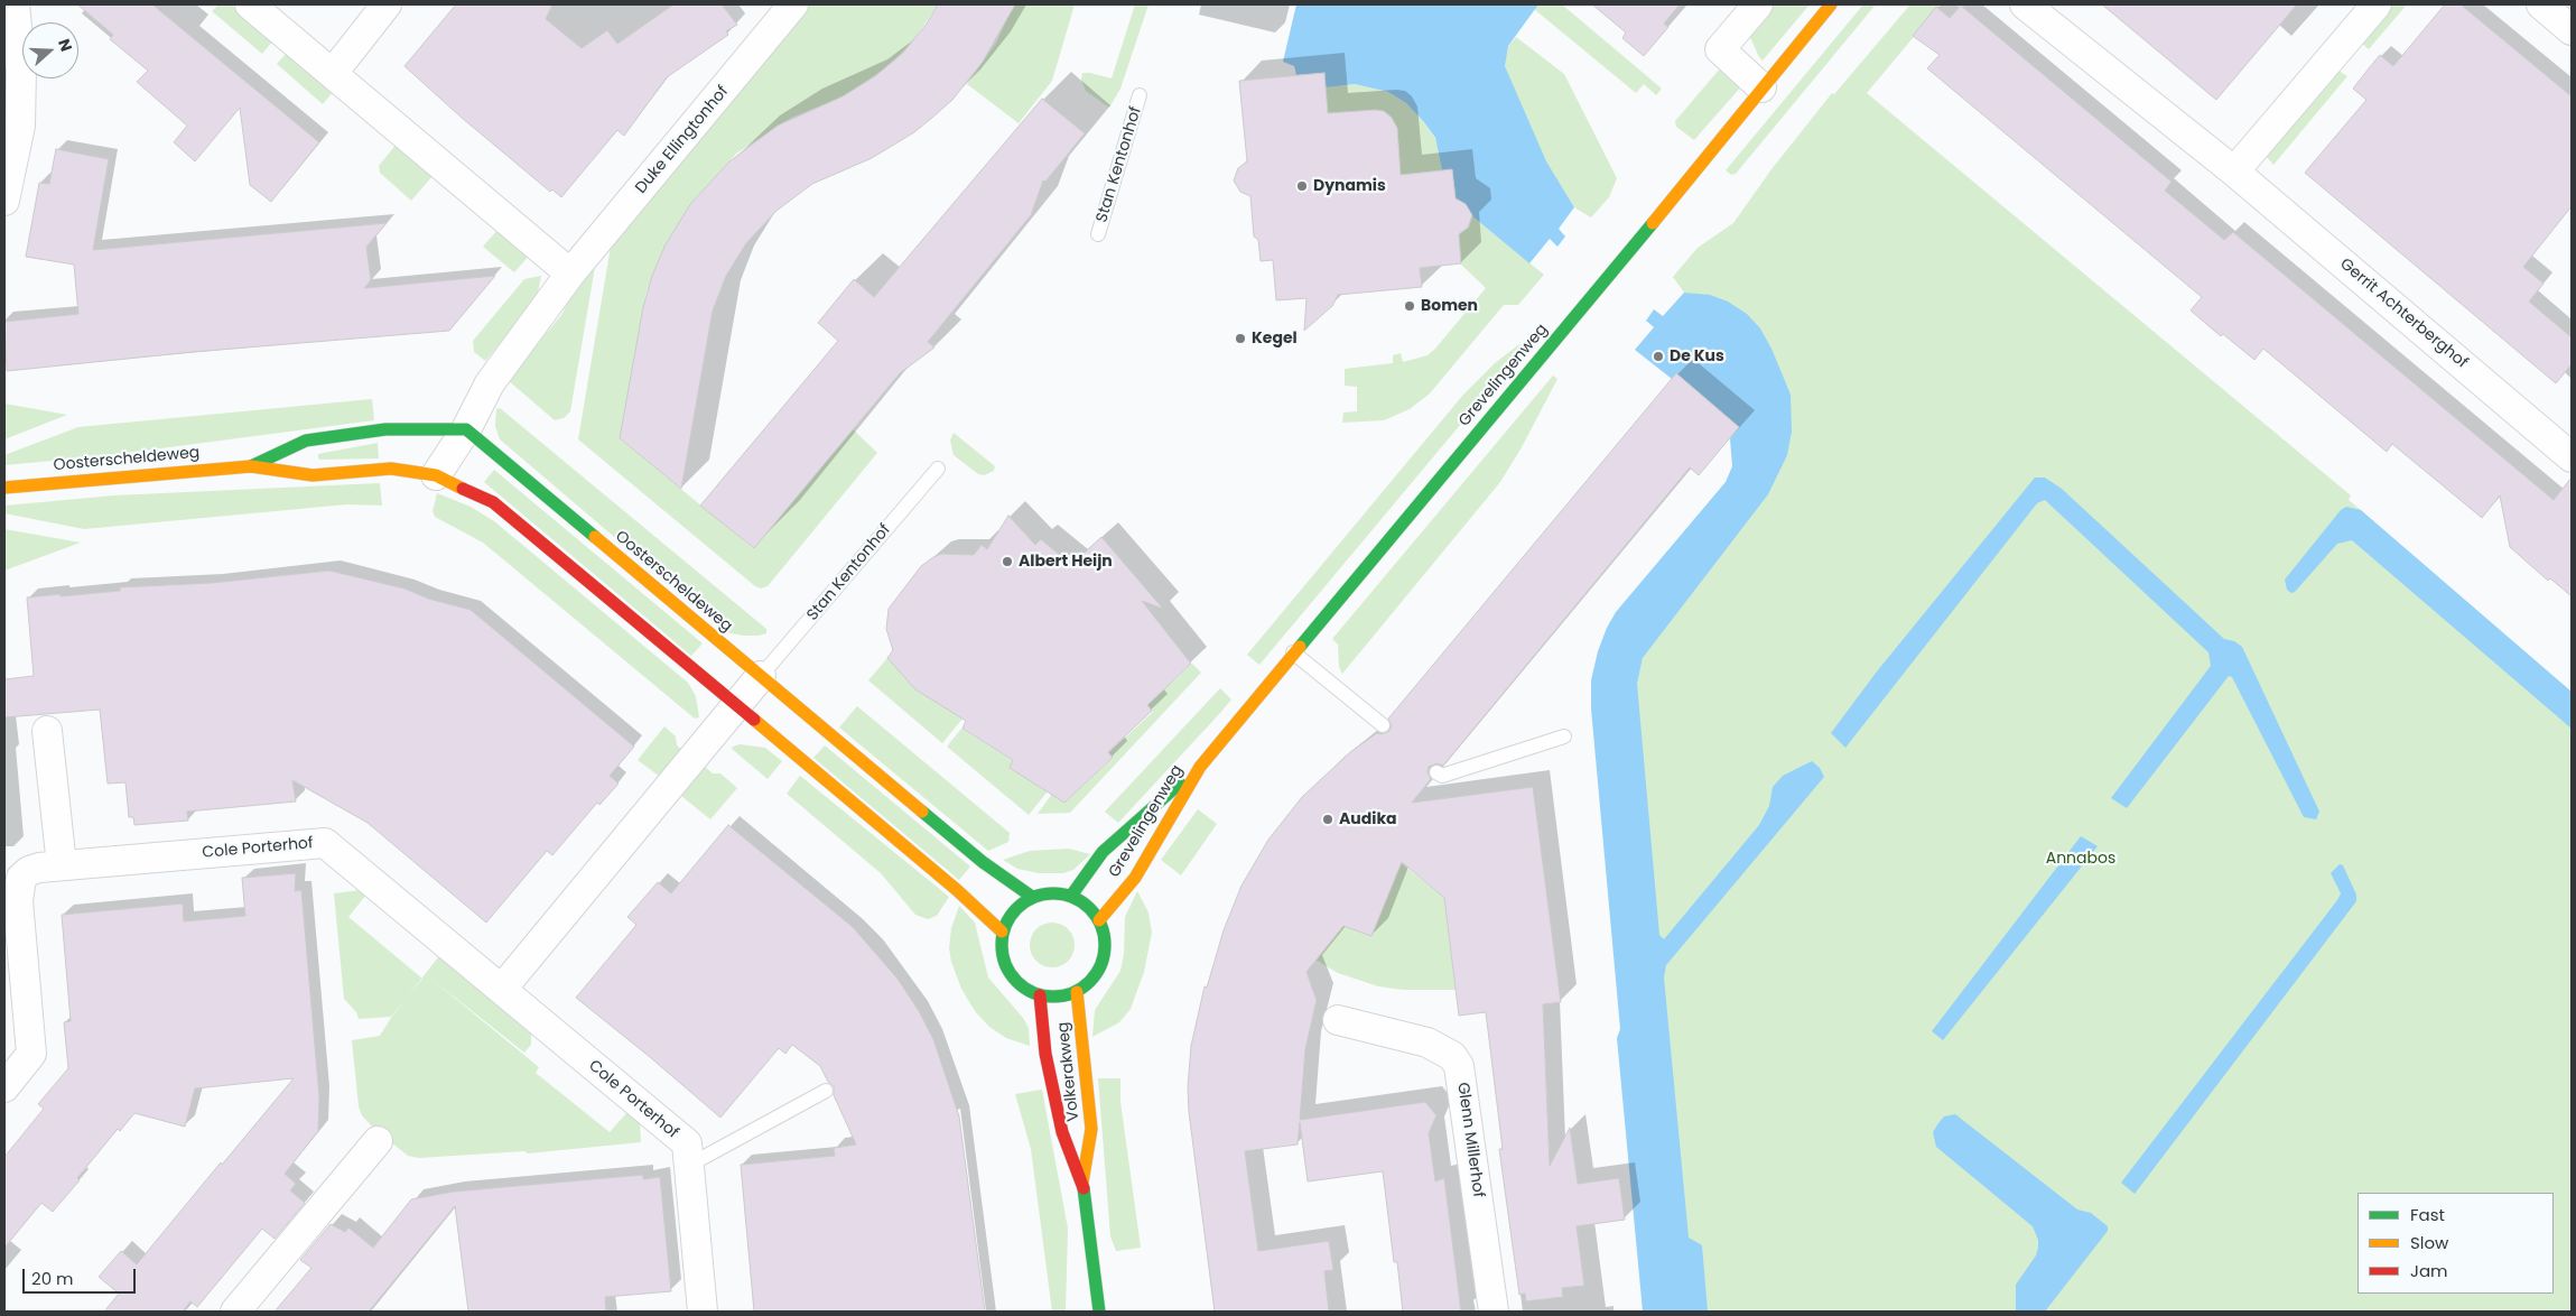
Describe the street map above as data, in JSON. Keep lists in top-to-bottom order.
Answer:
{
  "streets": {
    "street": [
      "Duke Ellingtonhof",
      "Gerrit Achterberghof",
      "Grevelingenweg",
      "Oosterscheldeweg",
      "Cole Porterhof",
      "Volkerakweg",
      "Glenn Millerhof"
    ],
    "lane": ["Stan Kentonhof"]
  },
  "crossings": [
    ["Duke Ellingtonhof", "Oosterscheldeweg"],
    ["Stan Kentonhof", "Oosterscheldeweg"],
    ["Grevelingenweg", "Oosterscheldeweg"],
    ["Grevelingenweg", "Volkerakweg"],
    ["Oosterscheldeweg", "Volkerakweg"]
  ],
  "parks": ["Annabos"],
  "places": [
    "Dynamis",
    "Bomen",
    "Kegel",
    "De Kus",
    "Albert Heijn",
    "Audika"
  ],
  "legend": ["Fast", "Slow", "Jam"],
  "scale_bar": "20 m",
  "north": "right"
}
